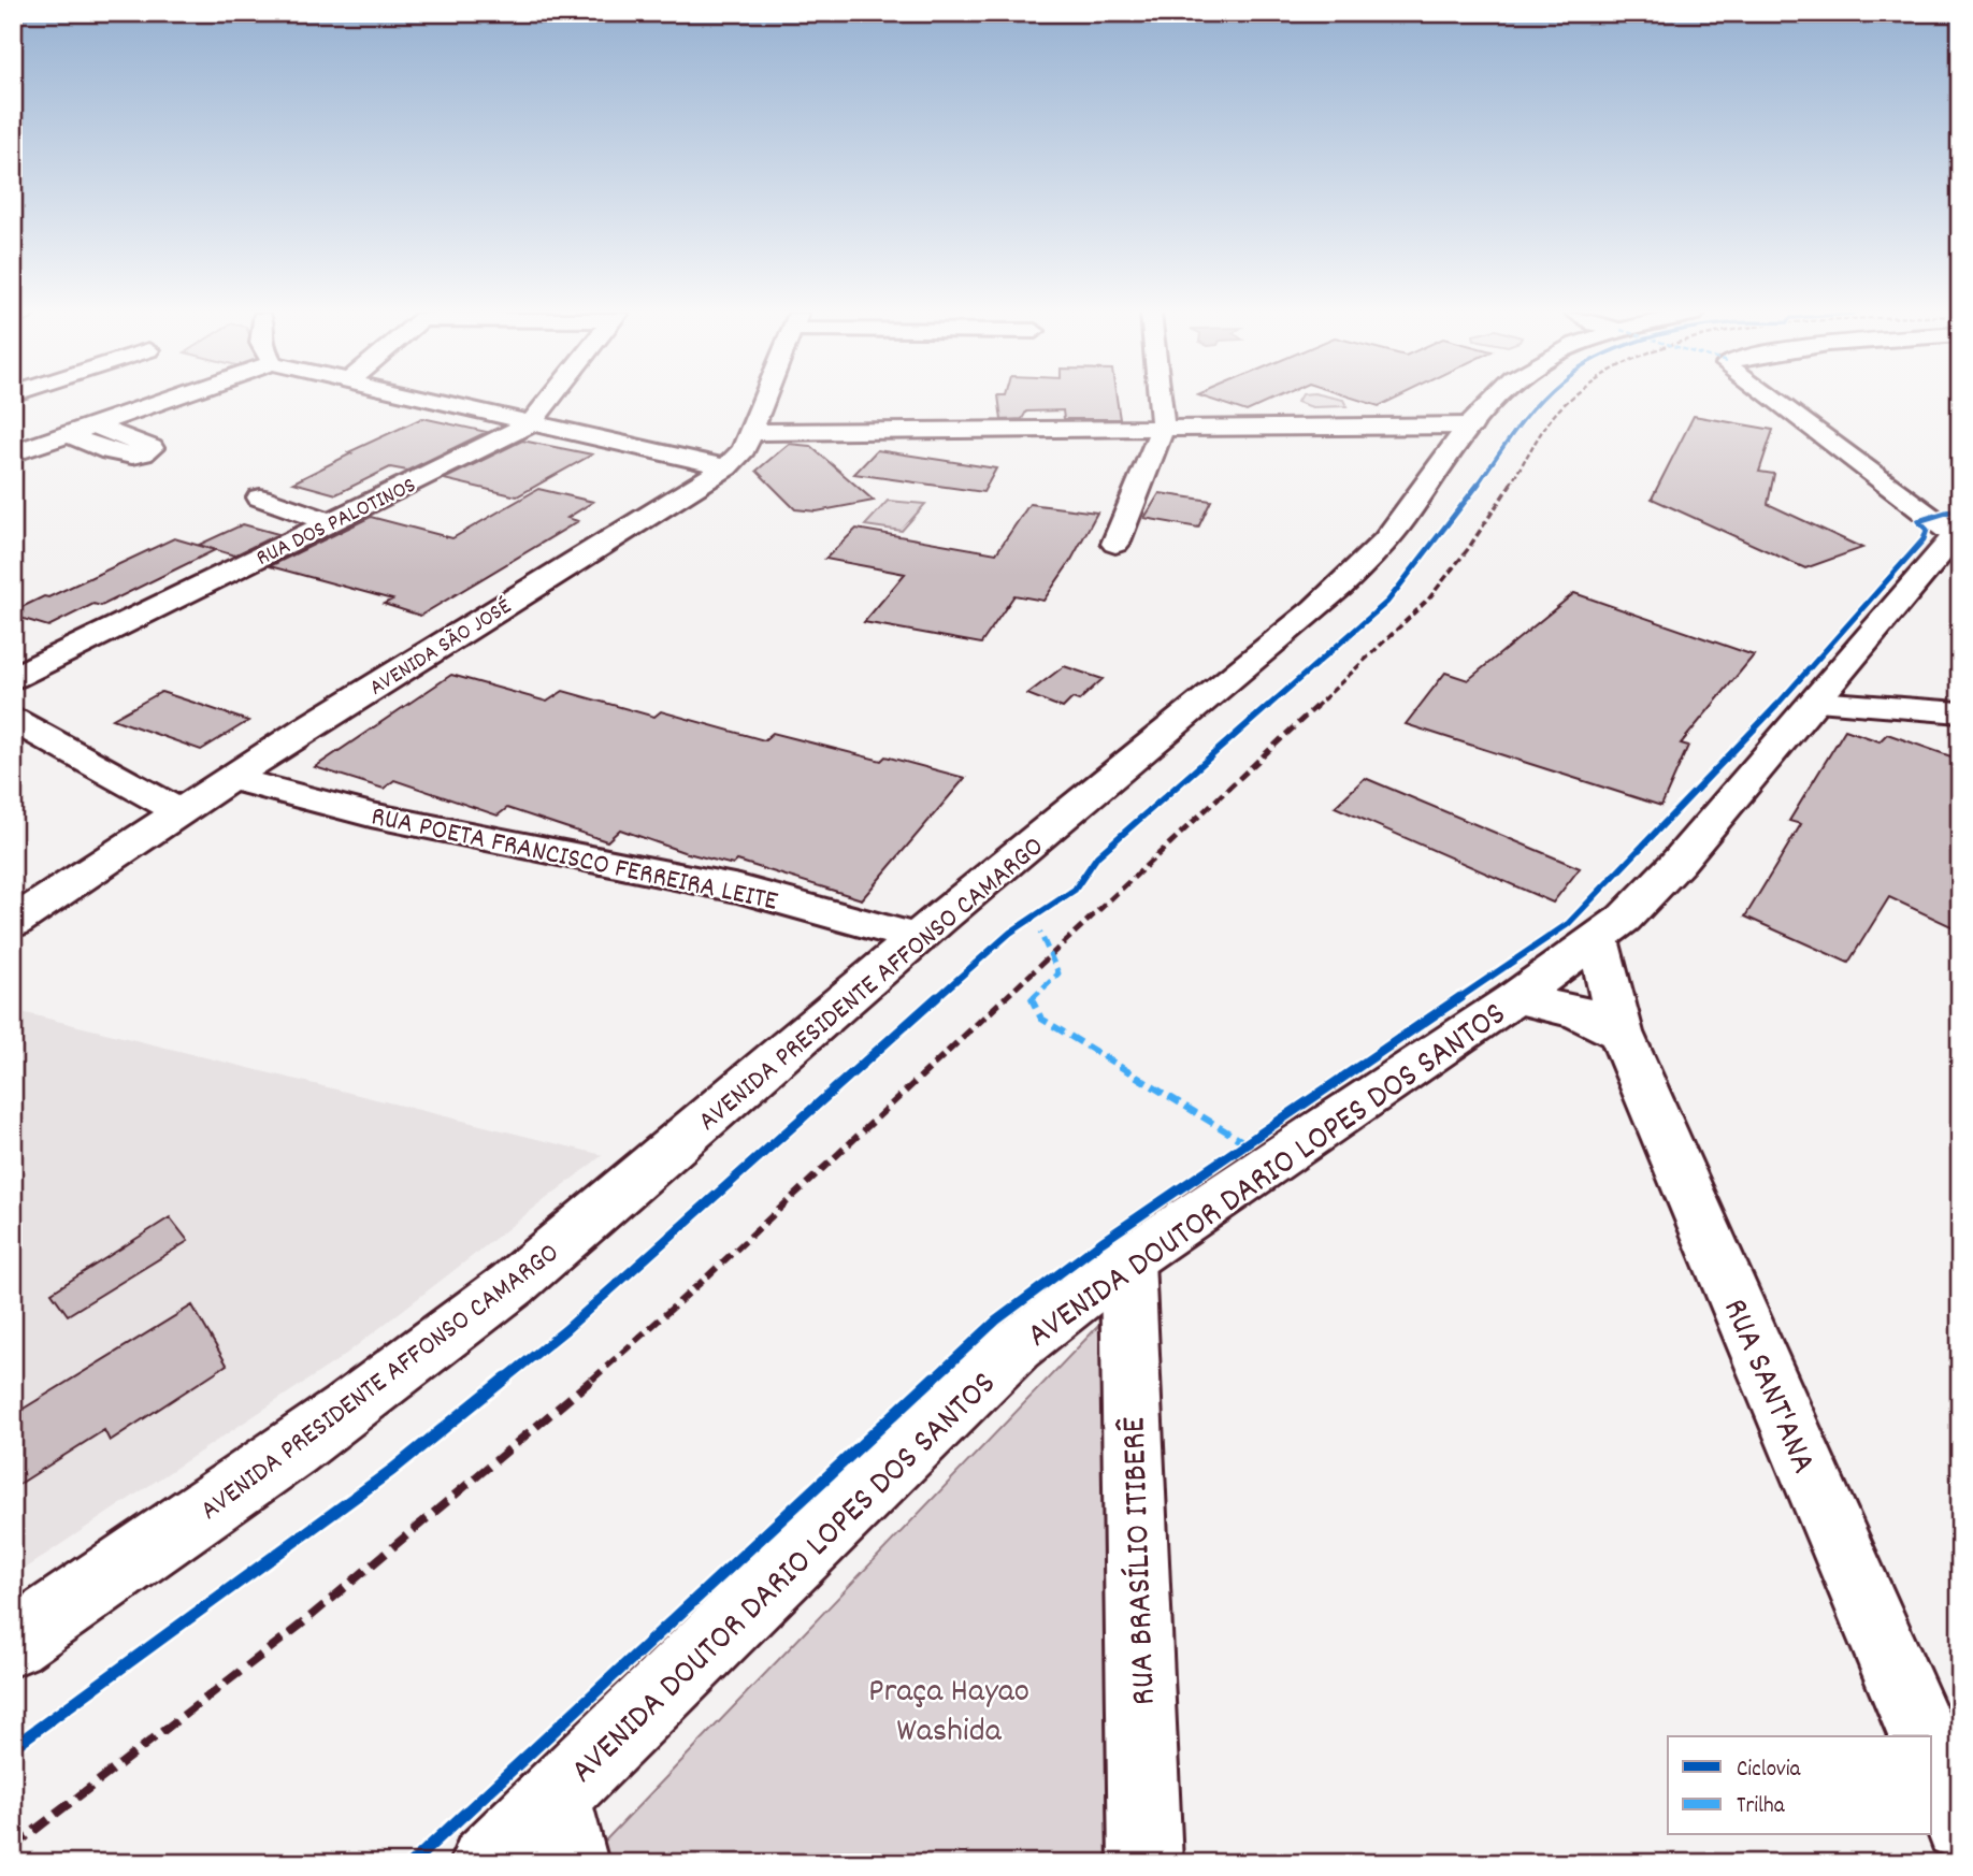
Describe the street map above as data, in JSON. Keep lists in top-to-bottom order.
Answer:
{
  "streets": {
    "street": [
      "RUA DOS PALOTINOS",
      "AVENIDA SÃO JOSÉ",
      "RUA POETA FRANCISCO FERREIRA LEITE",
      "AVENIDA PRESIDENTE AFFONSO CAMARGO",
      "AVENIDA DOUTOR DARIO LOPES DOS SANTOS",
      "RUA SANT'ANA",
      "RUA BRASÍLIO ITIBERÊ"
    ]
  },
  "crossings": [
    ["AVENIDA SÃO JOSÉ", "RUA POETA FRANCISCO FERREIRA LEITE"],
    ["RUA POETA FRANCISCO FERREIRA LEITE", "AVENIDA PRESIDENTE AFFONSO CAMARGO"],
    ["AVENIDA DOUTOR DARIO LOPES DOS SANTOS", "RUA SANT'ANA"],
    ["AVENIDA DOUTOR DARIO LOPES DOS SANTOS", "RUA BRASÍLIO ITIBERÊ"]
  ],
  "parks": ["Praça Hayao Washida"],
  "legend": ["Ciclovia", "Trilha"]
}
